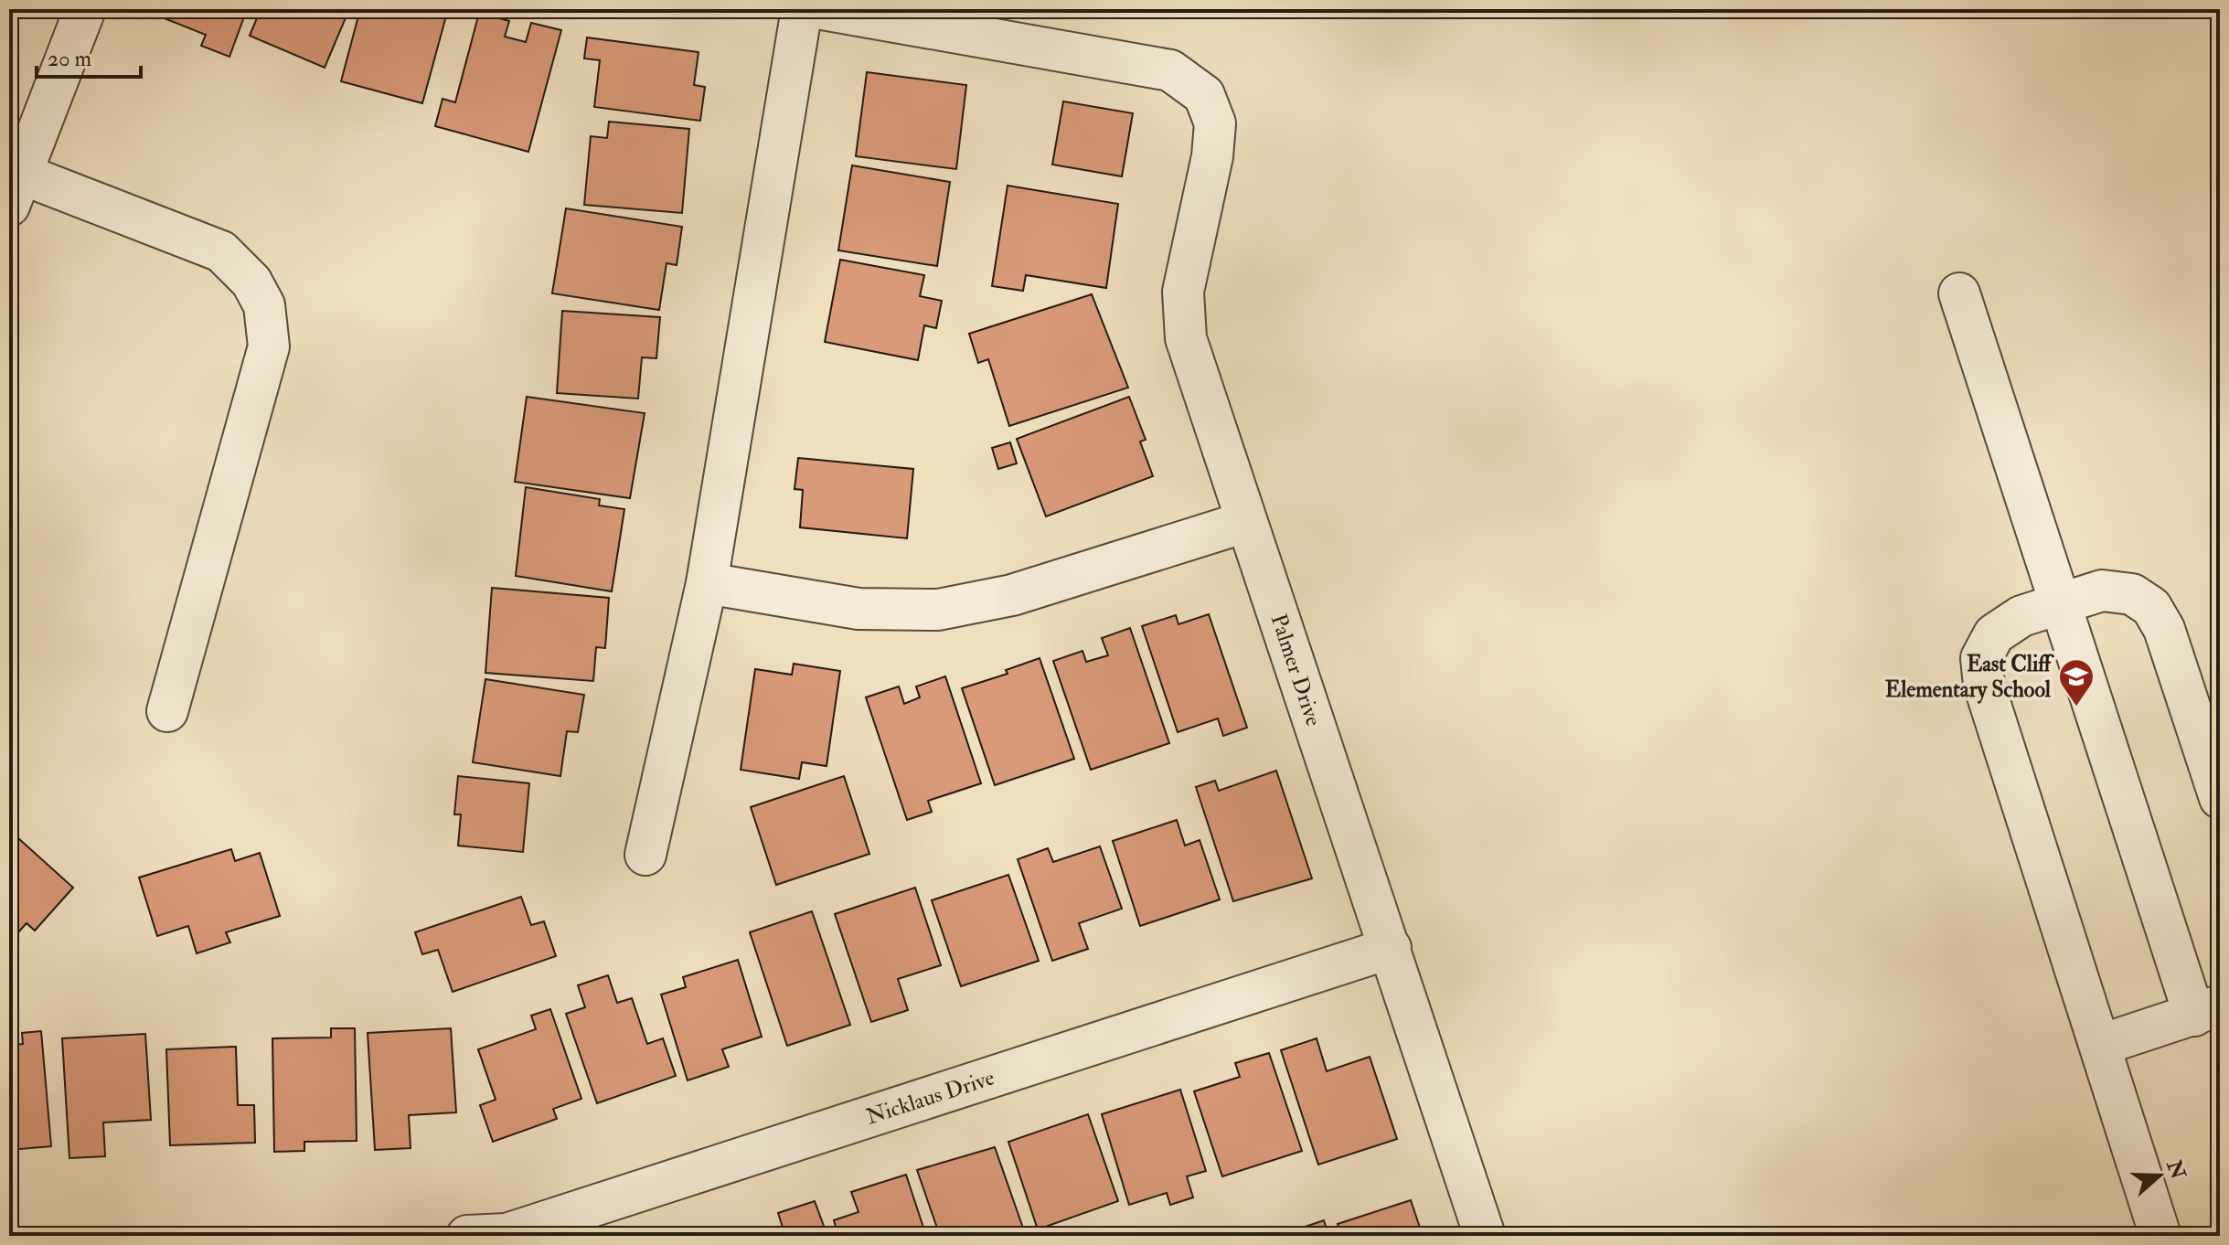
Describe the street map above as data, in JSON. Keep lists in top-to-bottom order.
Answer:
{
  "streets": {
    "street": ["Palmer Drive", "Nicklaus Drive"]
  },
  "crossings": [
    ["Palmer Drive", "Nicklaus Drive"]
  ],
  "places": {
    "school or university": ["East Cliff Elementary School"]
  },
  "scale_bar": "20 m",
  "north": "right"
}
